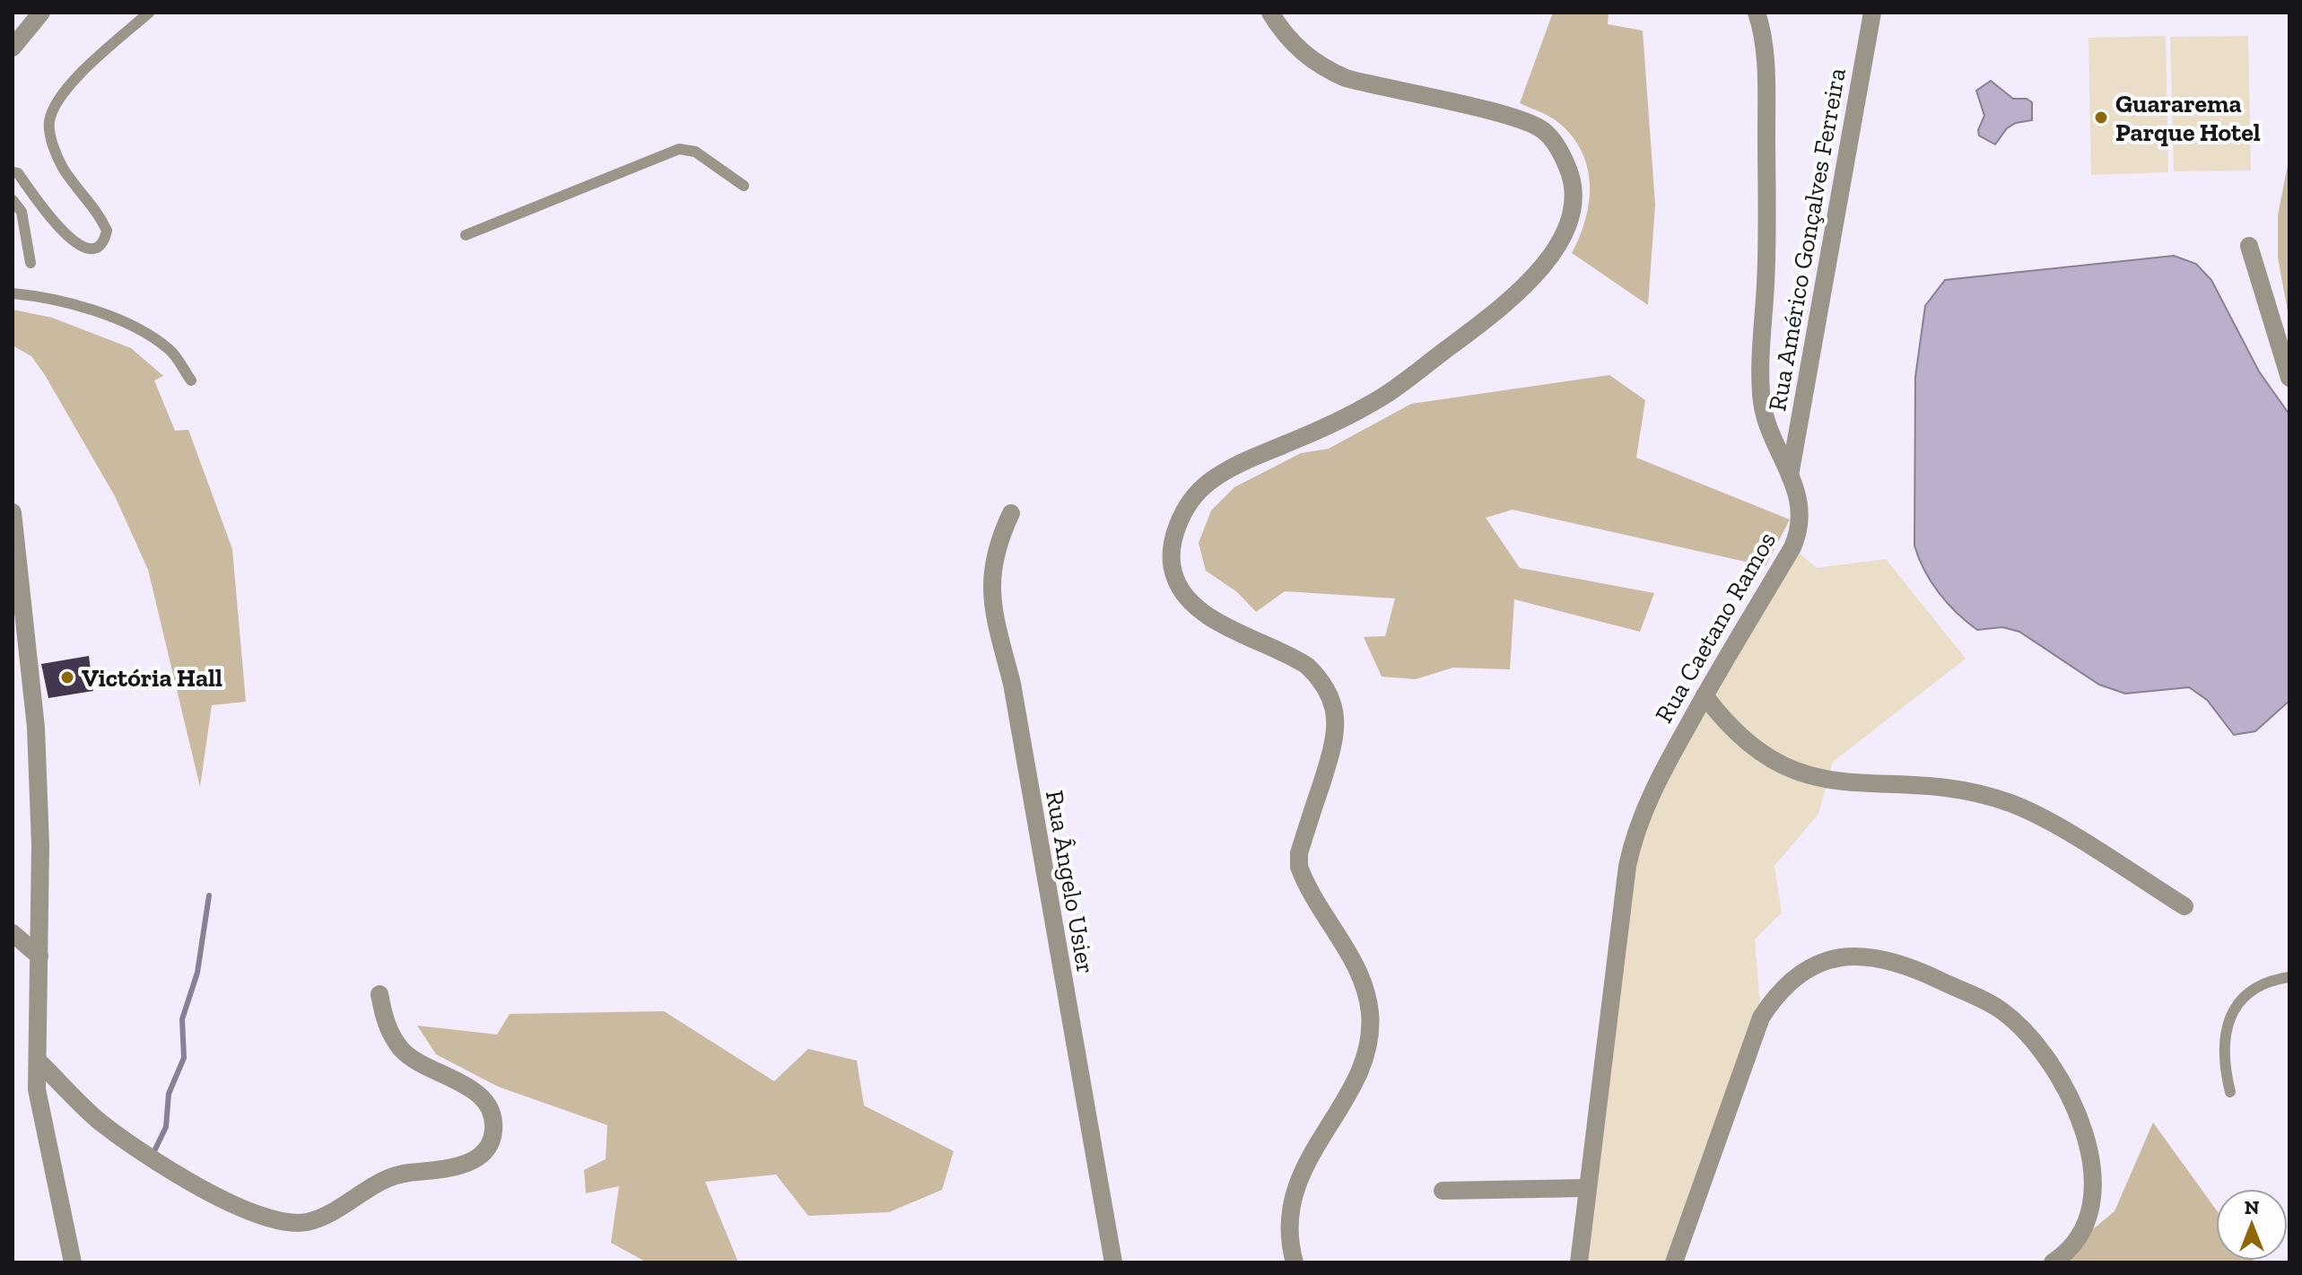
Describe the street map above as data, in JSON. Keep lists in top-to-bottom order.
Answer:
{
  "streets": {
    "street": ["Rua Américo Gonçalves Ferreira", "Rua Caetano Ramos", "Rua Ângelo Usier"]
  },
  "crossings": [
    ["Rua Américo Gonçalves Ferreira", "Rua Caetano Ramos"]
  ],
  "places": ["Guararema Parque Hotel", "Victória Hall"],
  "north": "top"
}
